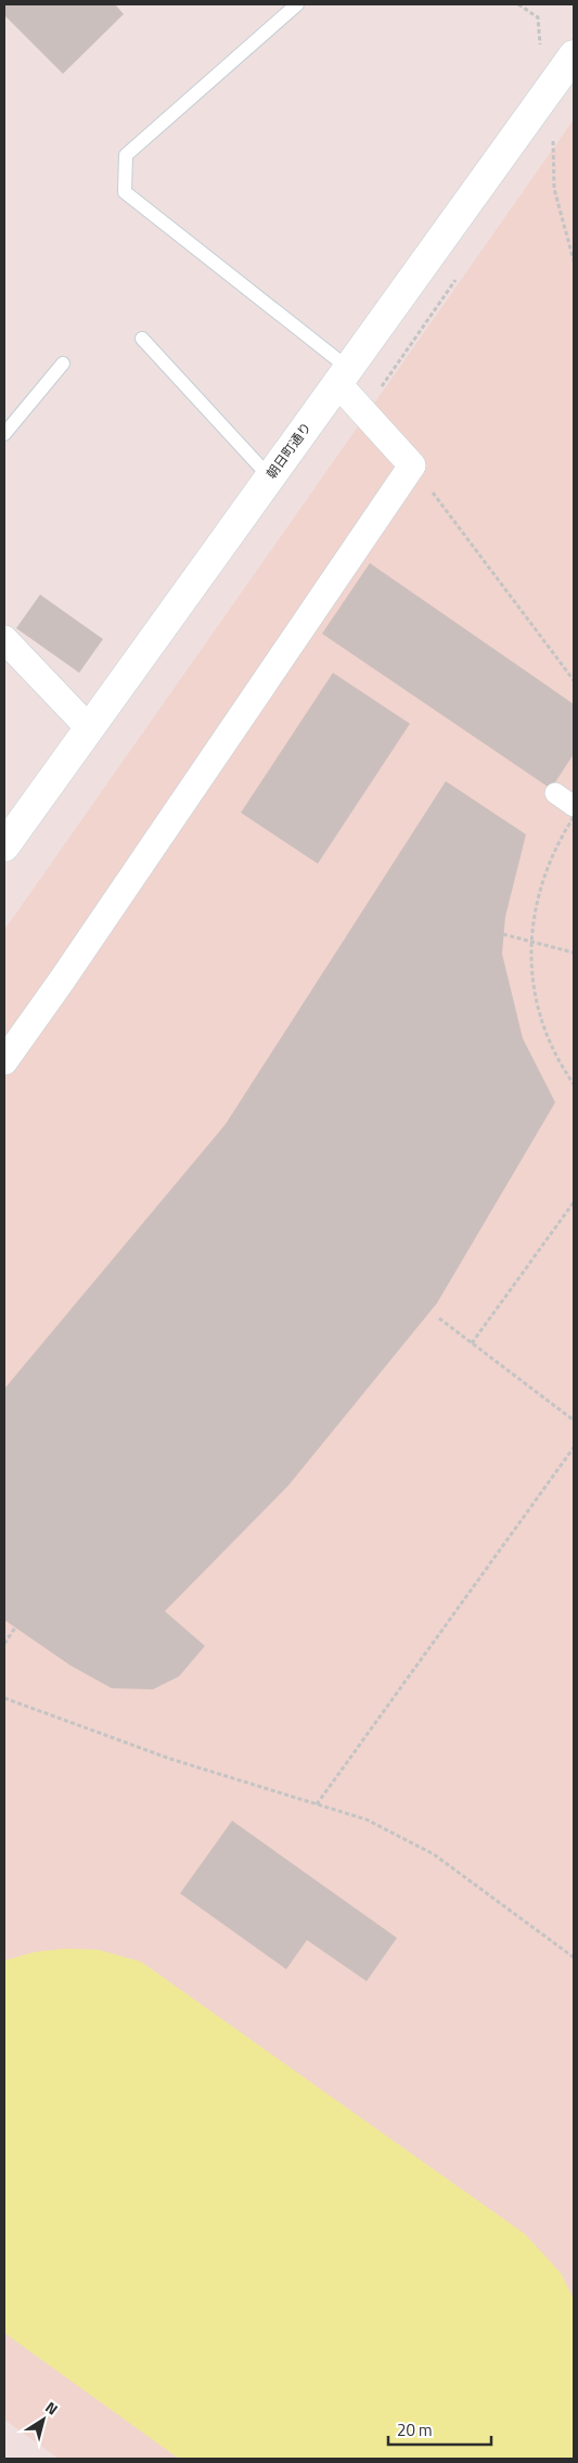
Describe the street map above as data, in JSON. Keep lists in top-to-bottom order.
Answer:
{
  "streets": {
    "street": ["朝日町通り"]
  },
  "scale_bar": "20 m",
  "north": "top right"
}
